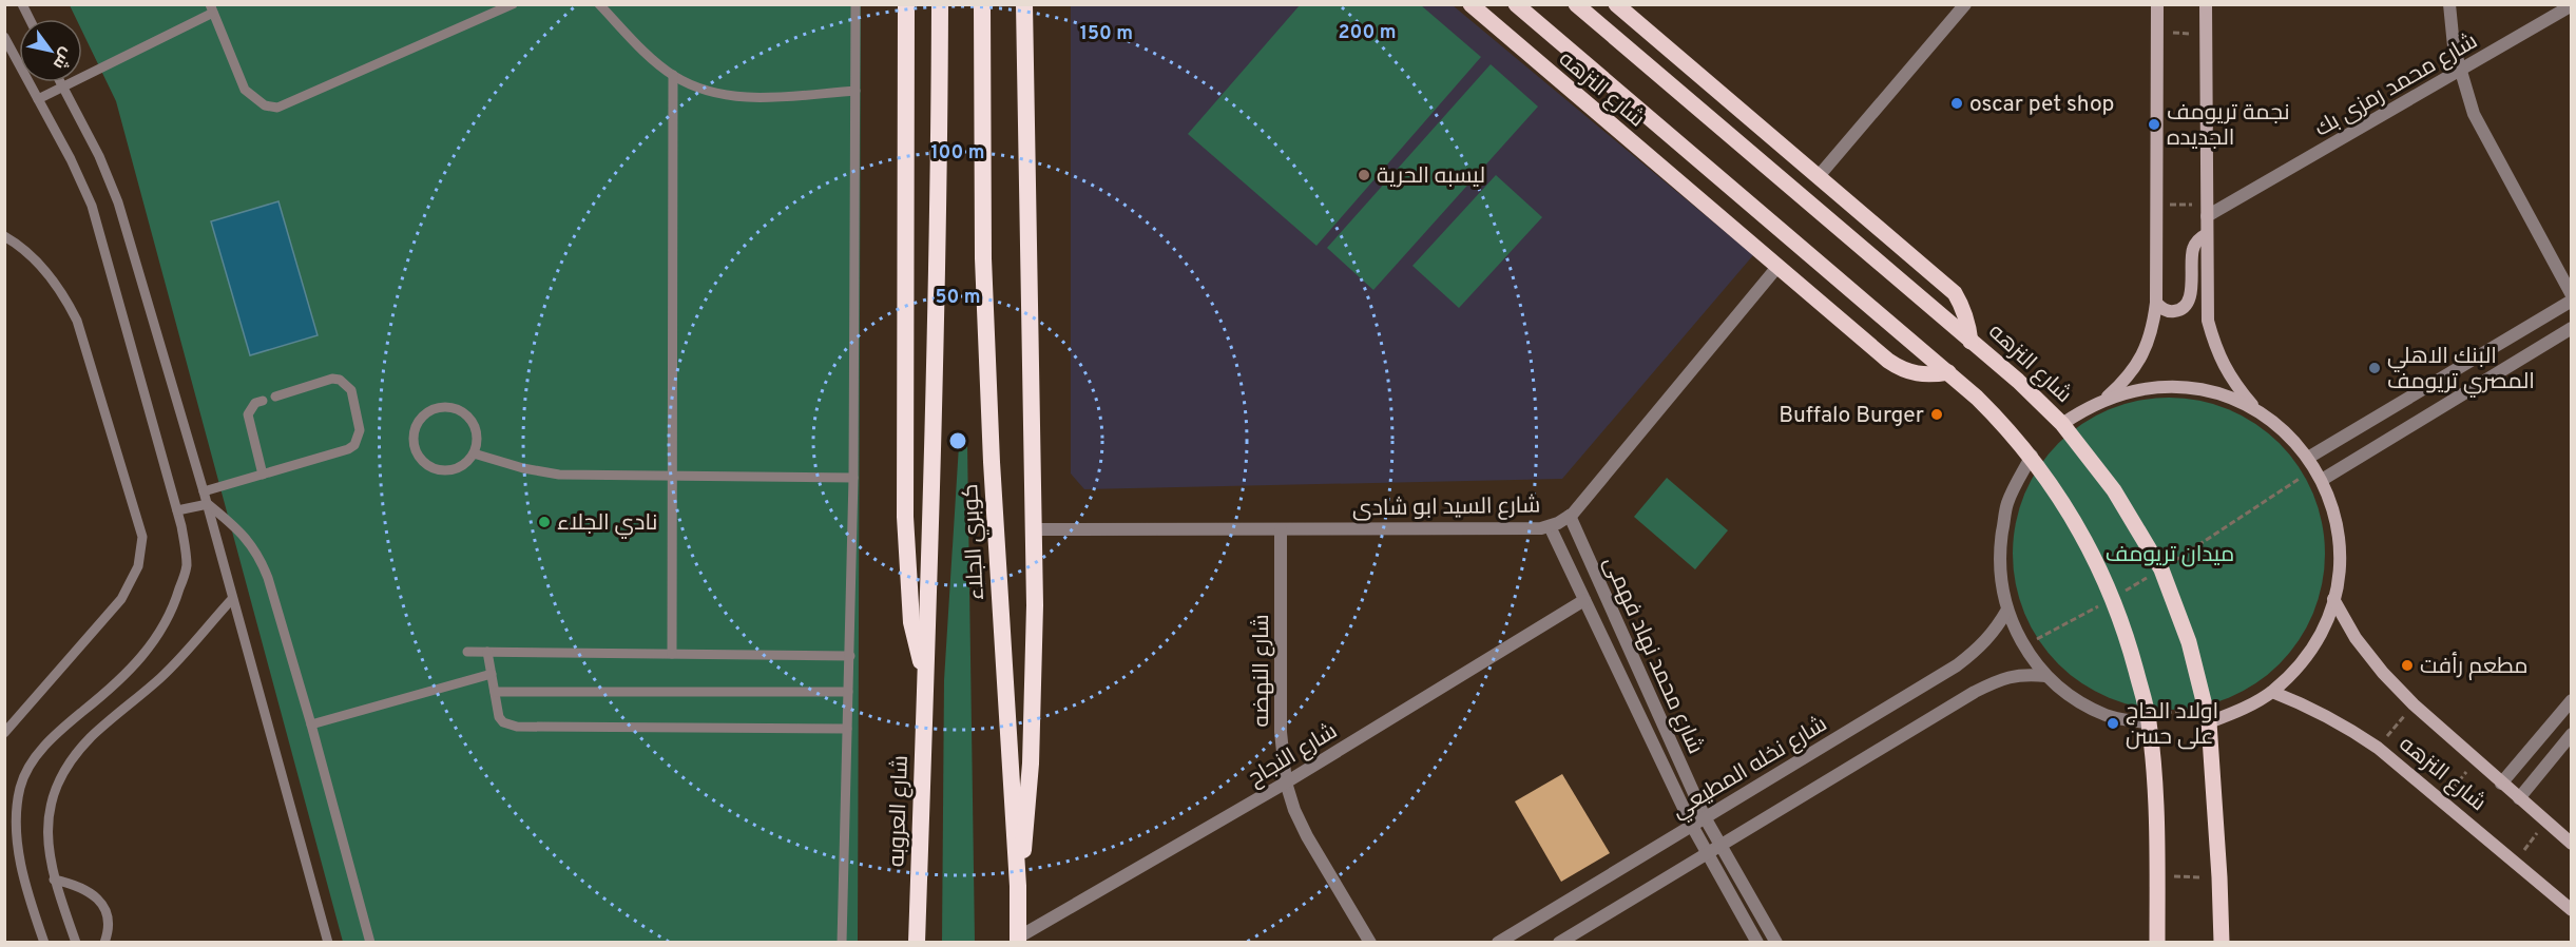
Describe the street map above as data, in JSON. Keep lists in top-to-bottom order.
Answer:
{
  "streets": {
    "highway": ["كوبري الجلاء", "شارع العروبه"],
    "main road": ["شارع النزهه"],
    "street": [
      "شارع محمد رمزى بك",
      "شارع السيد ابو شادى",
      "شارع محمد نهاد فهمى",
      "شارع النهضه",
      "شارع النجاح",
      "شارع نخله المطيعي"
    ]
  },
  "crossings": [
    ["شارع النزهه", "شارع السيد ابو شادى"],
    ["شارع السيد ابو شادى", "شارع محمد نهاد فهمى"],
    ["شارع السيد ابو شادى", "شارع النهضه"],
    ["كوبري الجلاء", "شارع العروبه"],
    ["شارع محمد نهاد فهمى", "شارع النجاح"],
    ["شارع محمد نهاد فهمى", "شارع نخله المطيعي"],
    ["شارع النهضه", "شارع النجاح"]
  ],
  "parks": ["ميدان تريومف"],
  "places": [
    "oscar pet shop",
    "نجمة تريومف الجديده",
    "ليسبه الحرية",
    "البنك الاهلي المصري تريومف",
    "Buffalo Burger",
    "نادي الجلاء",
    "مطعم رأفت",
    "اولاد الحاج على حسن"
  ],
  "north": "bottom right",
  "rings": [
    "200 m",
    "150 m",
    "100 m",
    "50 m"
  ]
}
